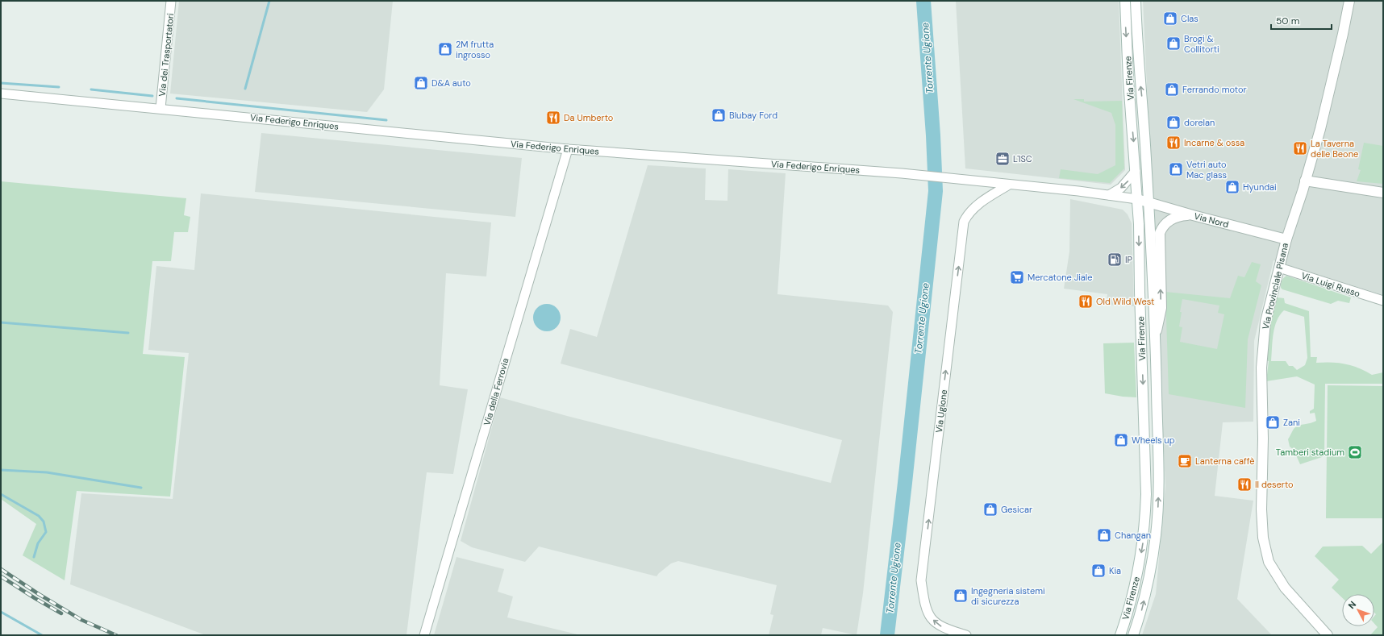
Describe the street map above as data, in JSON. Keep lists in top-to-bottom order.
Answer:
{
  "streets": {
    "main road": ["Via Firenze", "Via Nord", "Via Provinciale Pisana"],
    "street": [
      "Via dei Trasportatori",
      "Via Federigo Enriques",
      "Via Luigi Russo",
      "Via della Ferrovia",
      "Via Ugione"
    ]
  },
  "crossings": [
    ["Via dei Trasportatori", "Via Federigo Enriques"],
    ["Via Firenze", "Via Federigo Enriques"],
    ["Via Firenze", "Via Nord"],
    ["Via Federigo Enriques", "Via Nord"],
    ["Via Federigo Enriques", "Via della Ferrovia"],
    ["Via Federigo Enriques", "Via Ugione"],
    ["Via Nord", "Via Provinciale Pisana"],
    ["Via Luigi Russo", "Via Provinciale Pisana"]
  ],
  "one_way": ["Via Ugione"],
  "water": ["Torrente Ugione"],
  "places": {
    "shop": [
      "Clas",
      "Brogi & Collitorti",
      "2M frutta ingrosso",
      "D&A auto",
      "Ferrando motor",
      "Blubay Ford",
      "dorelan",
      "Vetri auto Mac glass",
      "Hyundai",
      "Zani",
      "Wheels up",
      "Gesicar",
      "Changan",
      "Kia",
      "Ingegneria sistemi di sicurezza"
    ],
    "restaurant": [
      "Da Umberto",
      "Incarne & ossa",
      "La Taverna delle Beone",
      "Old Wild West",
      "Il deserto"
    ],
    "office": ["L'ISC"],
    "fuel station": ["IP"],
    "supermarket": ["Mercatone Jiale"],
    "sports": ["Tamberi stadium"],
    "cafe": ["Lanterna caffè"]
  },
  "scale_bar": "50 m",
  "north": "top left"
}
